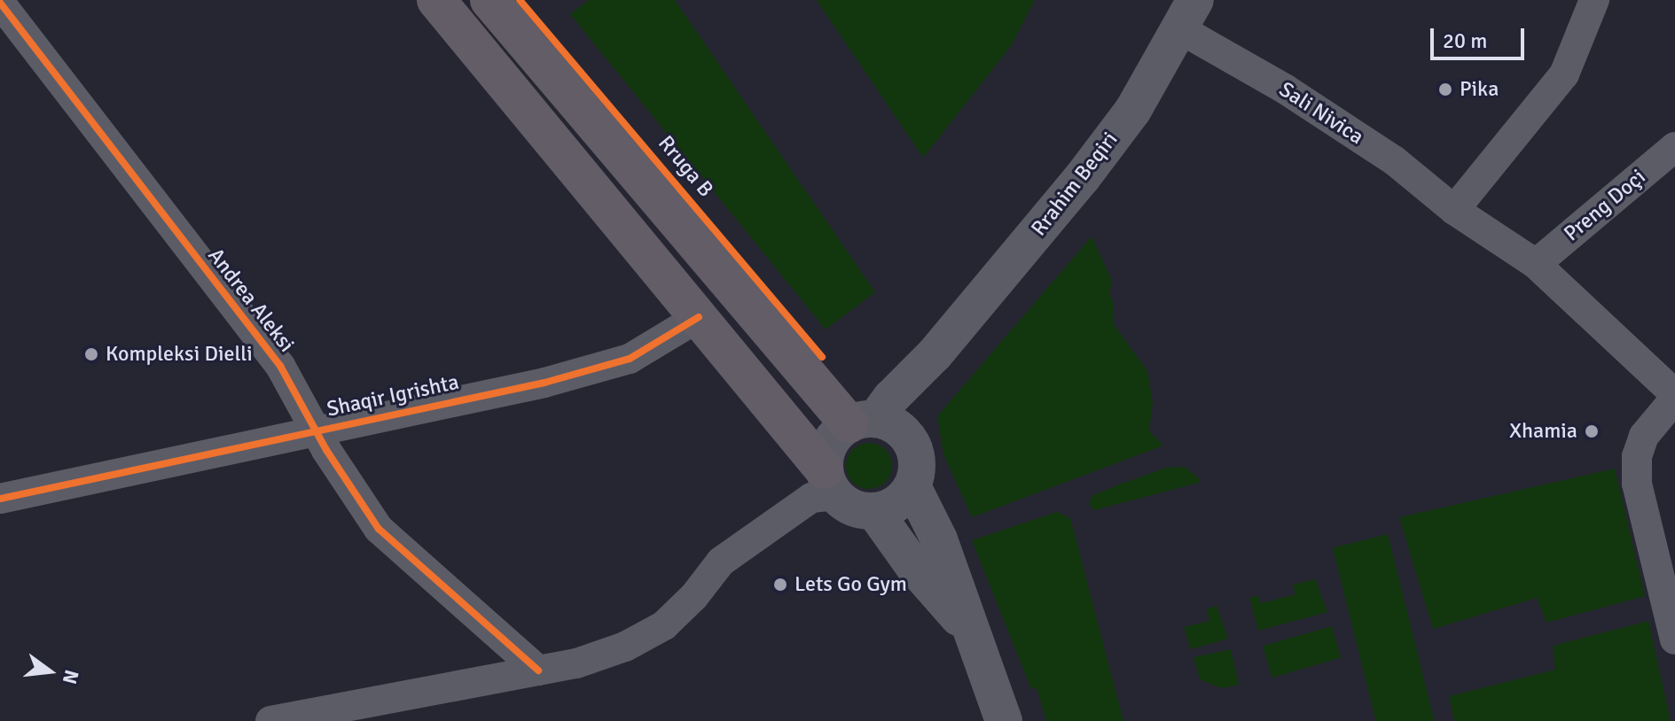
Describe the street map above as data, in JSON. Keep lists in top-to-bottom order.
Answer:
{
  "streets": {
    "main road": ["Rruga B"],
    "street": [
      "Sali Nivica",
      "Rrahim Beqiri",
      "Preng Doçi",
      "Andrea Aleksi",
      "Shaqir Igrishta"
    ]
  },
  "crossings": [
    ["Sali Nivica", "Rrahim Beqiri"],
    ["Sali Nivica", "Preng Doçi"],
    ["Rruga B", "Rrahim Beqiri"],
    ["Andrea Aleksi", "Shaqir Igrishta"]
  ],
  "places": [
    "Pika",
    "Kompleksi Dielli",
    "Xhamia",
    "Lets Go Gym"
  ],
  "scale_bar": "20 m",
  "north": "right"
}
